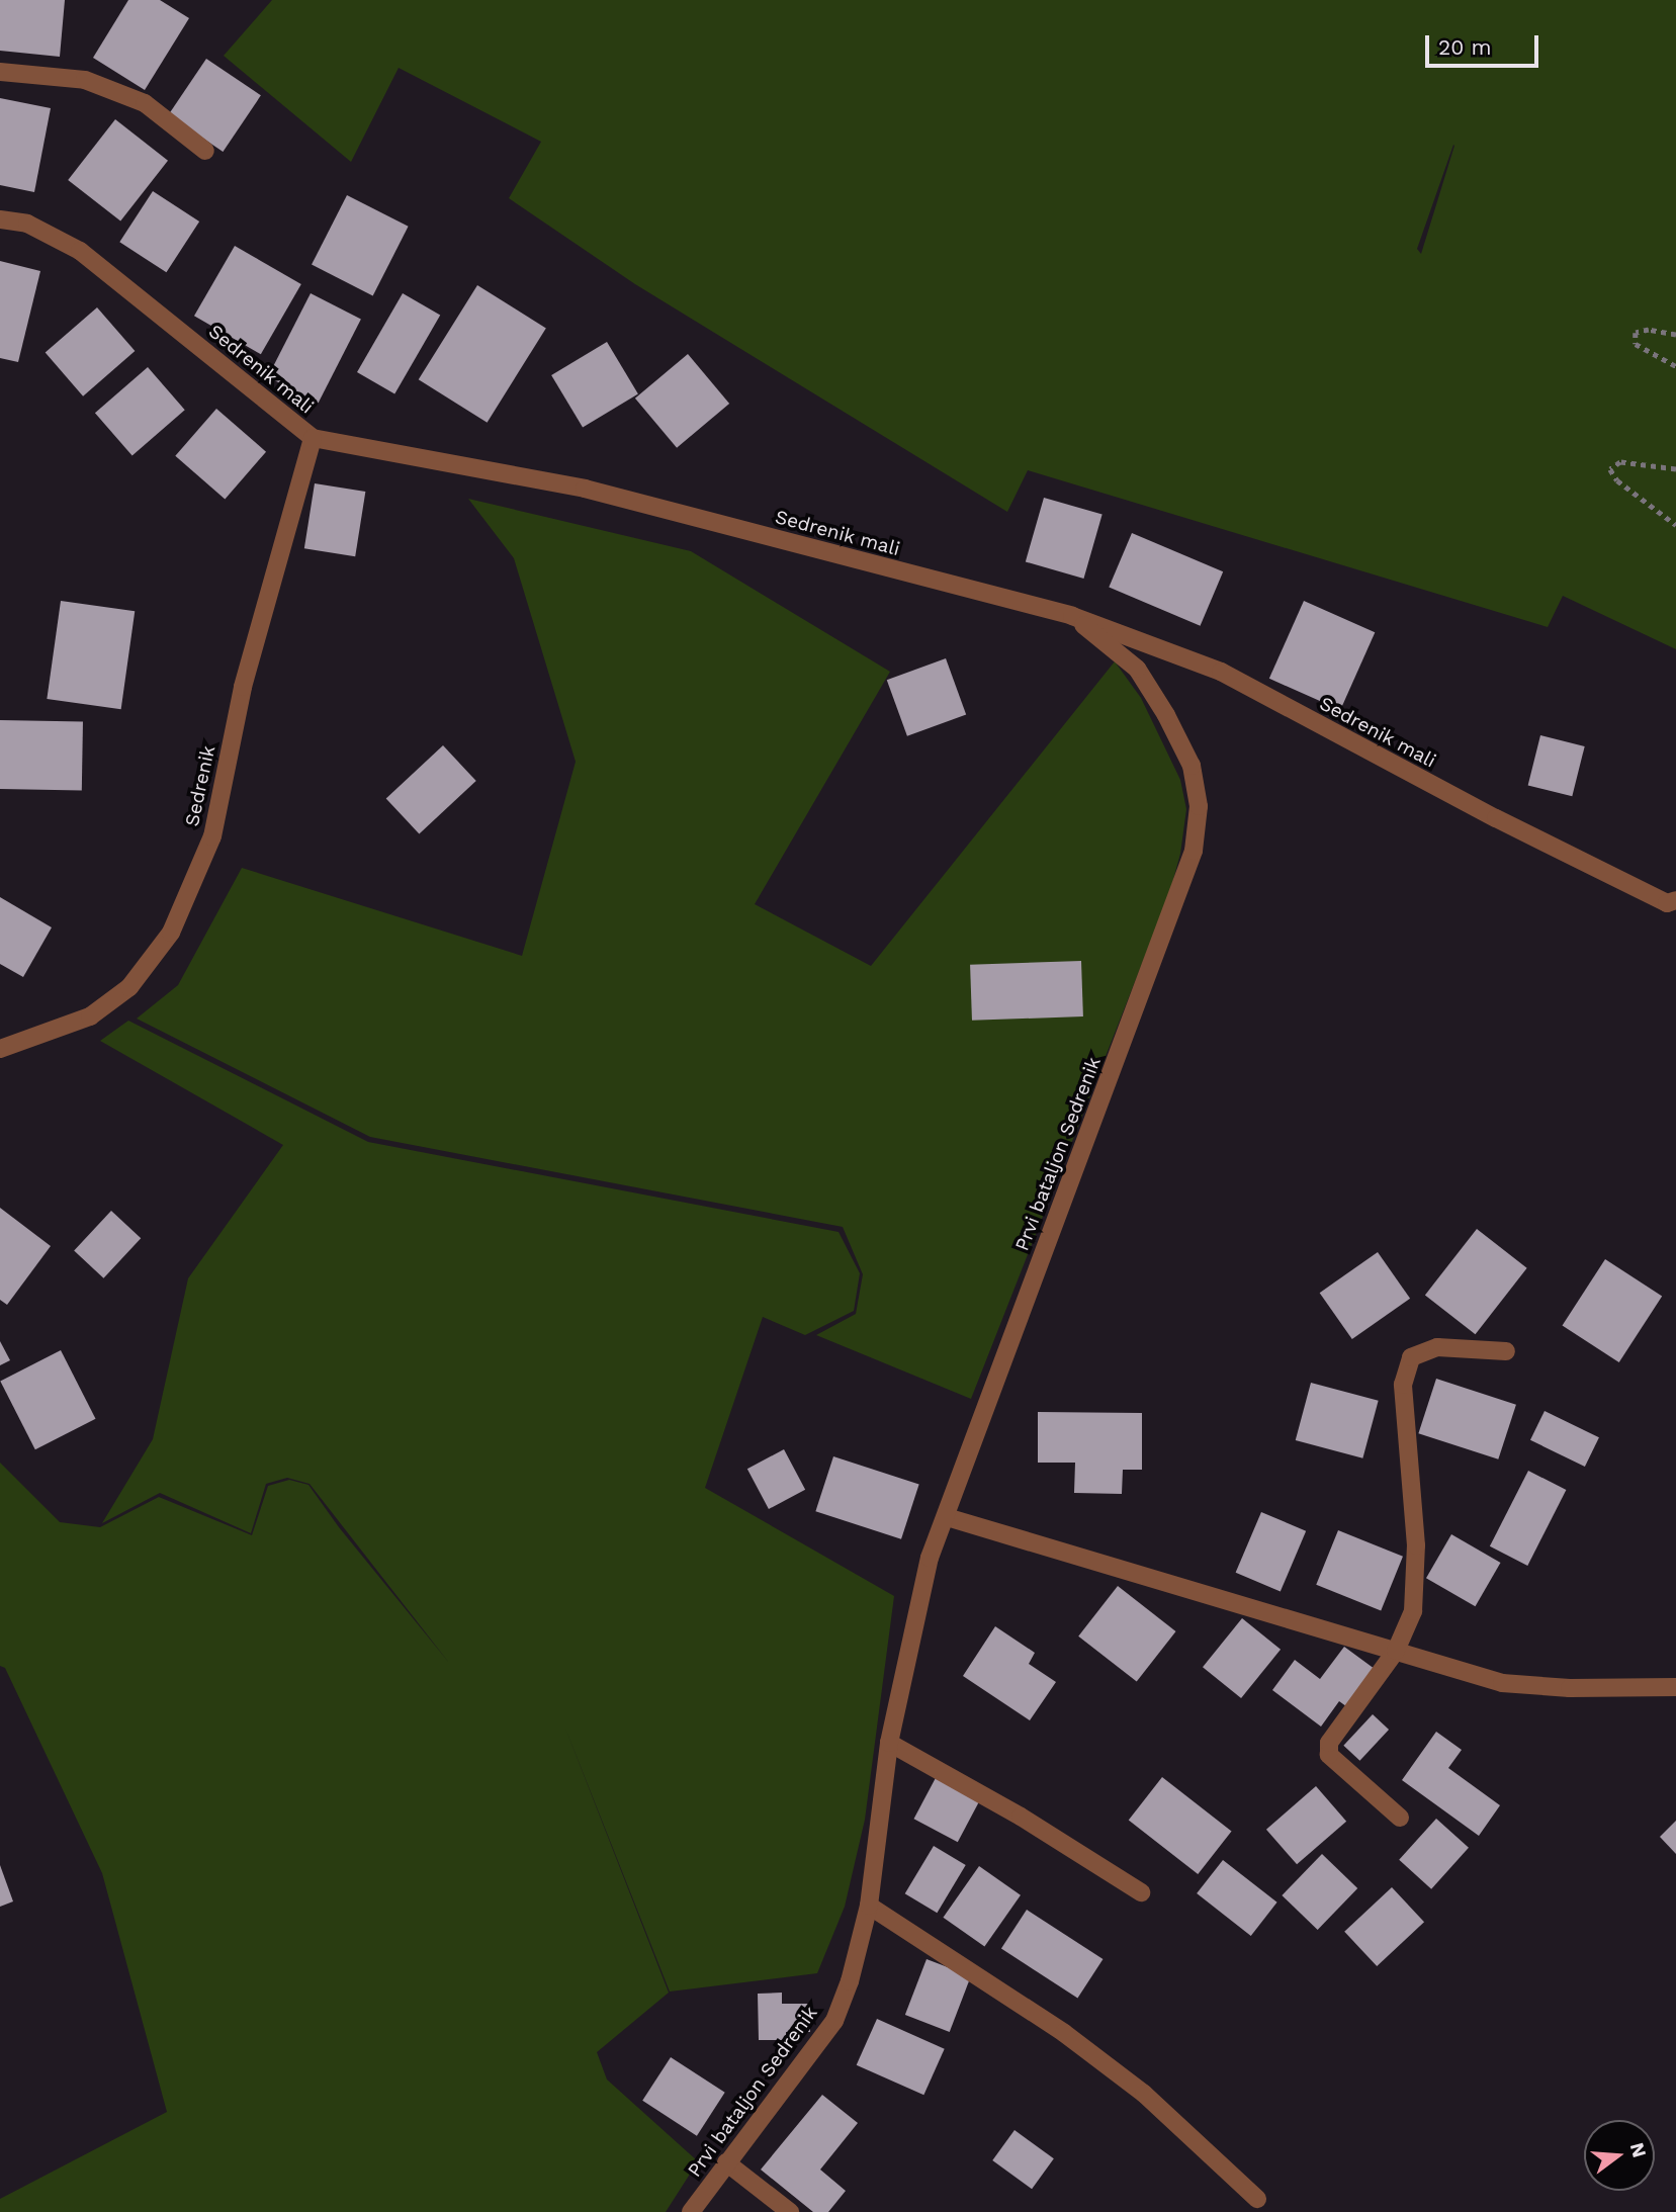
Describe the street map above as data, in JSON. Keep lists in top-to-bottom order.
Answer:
{
  "streets": {
    "street": ["Sedrenik mali", "Sedrenik", "Prvi bataljon Sedrenik"]
  },
  "crossings": [
    ["Sedrenik mali", "Sedrenik"],
    ["Sedrenik mali", "Prvi bataljon Sedrenik"]
  ],
  "scale_bar": "20 m",
  "north": "right"
}
